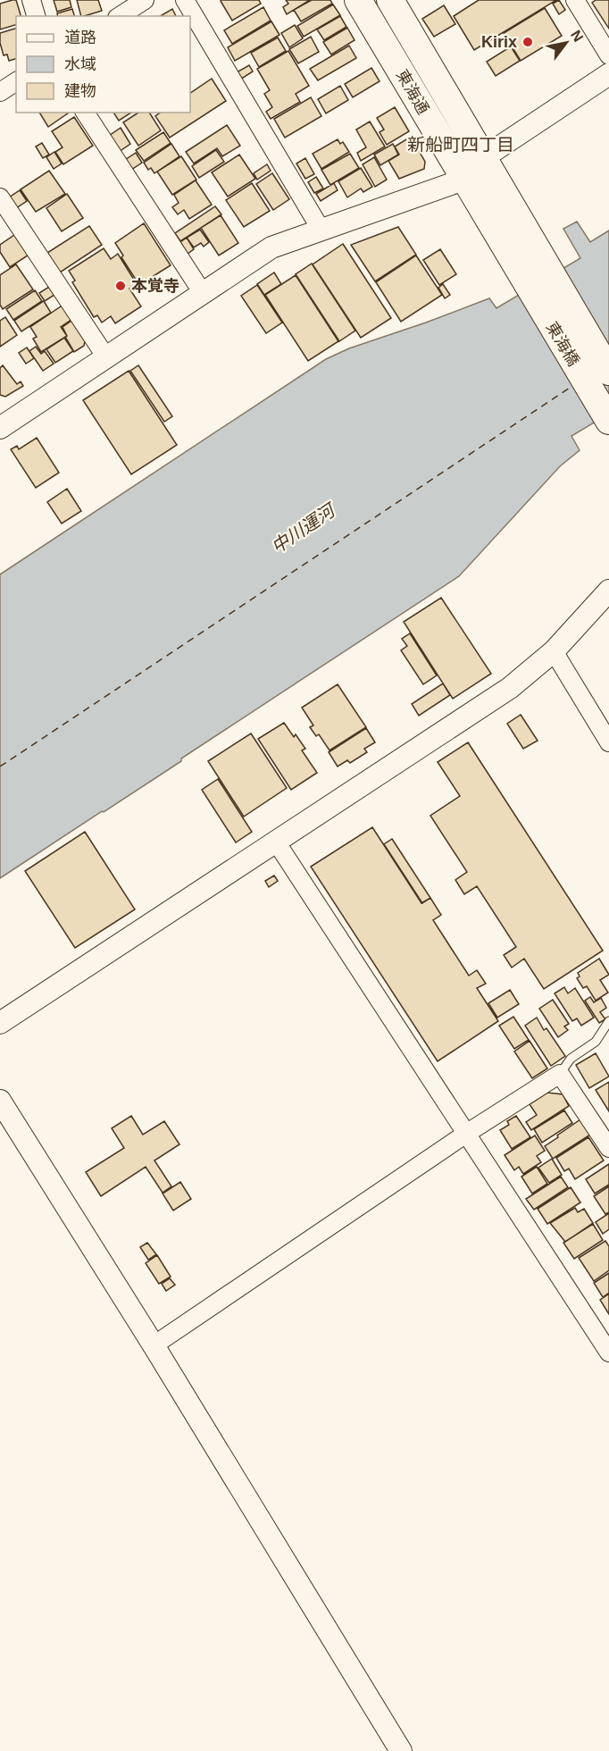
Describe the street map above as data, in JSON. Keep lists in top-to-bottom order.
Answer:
{
  "streets": {
    "main road": ["東海通", "東海橋"]
  },
  "crossings": [
    ["東海通", "東海橋"]
  ],
  "districts": ["新船町四丁目"],
  "water": ["中川運河"],
  "places": ["Kirix", "本覚寺"],
  "legend": ["道路", "水域", "建物"],
  "north": "top right"
}
